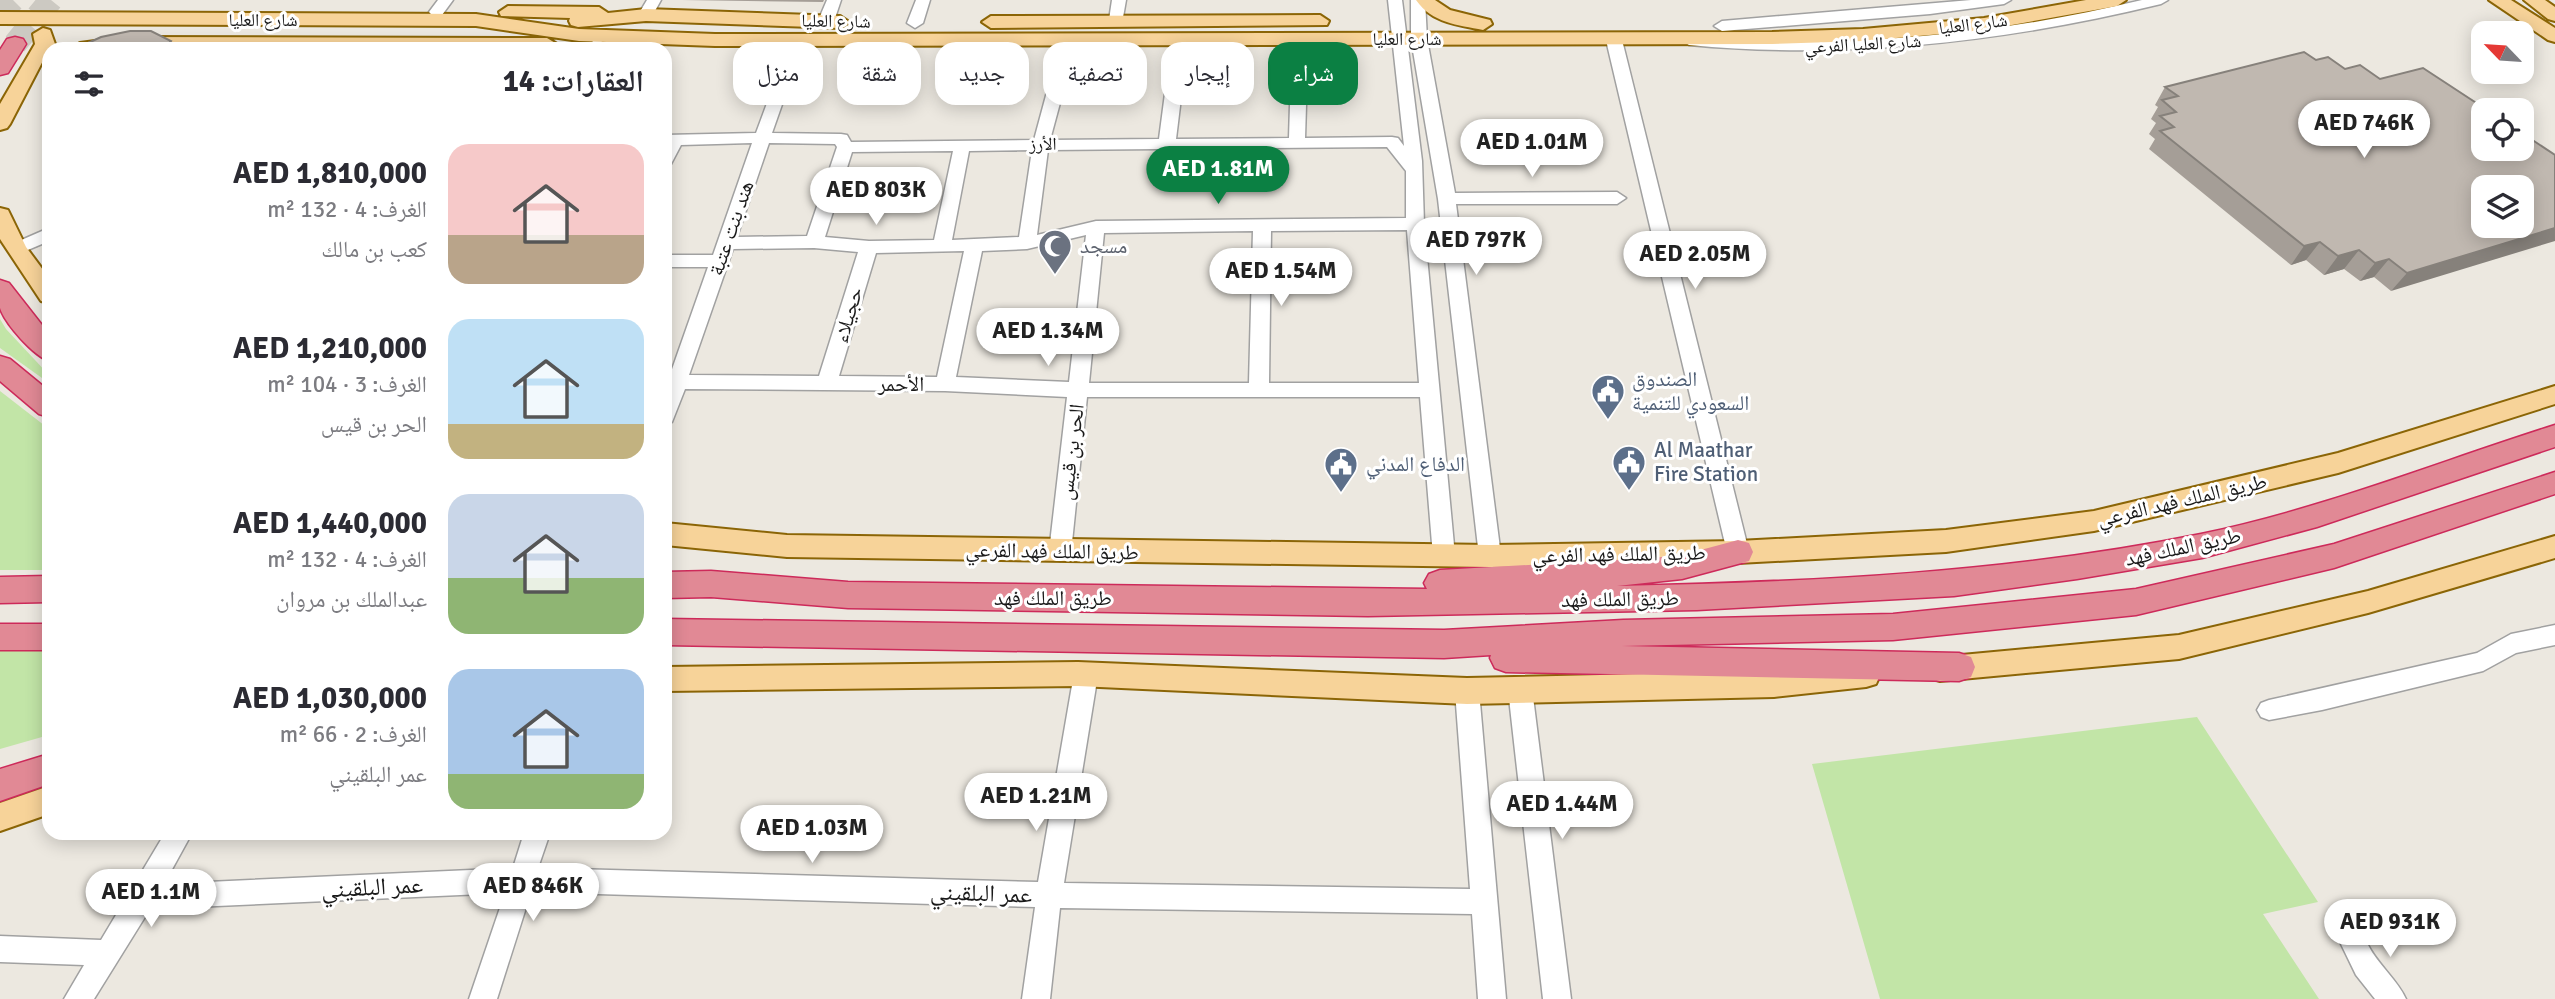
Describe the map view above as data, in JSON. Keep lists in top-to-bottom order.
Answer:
{
  "streets": {
    "highway": ["طريق الملك فهد"],
    "main road": ["شارع العليا", "طريق الملك فهد الفرعي"],
    "street": [
      "شارع العليا الفرعي",
      "الأرز",
      "هند بنت عتبة",
      "حجيلاء",
      "الأحمر",
      "الحر بن قيس",
      "عمر البلقيني"
    ]
  },
  "crossings": [
    ["شارع العليا", "شارع العليا الفرعي"],
    ["شارع العليا", "هند بنت عتبة"],
    ["الأرز", "هند بنت عتبة"],
    ["حجيلاء", "الأحمر"],
    ["الأحمر", "الحر بن قيس"],
    ["الحر بن قيس", "طريق الملك فهد الفرعي"]
  ],
  "places": {
    "mosque": ["مسجد"],
    "public building": ["الصندوق السعودي للتنمية", "Al Maathar Fire Station", "الدفاع المدني"]
  },
  "north": "top left",
  "page": {
    "chip": [
      "شراء",
      "إيجار",
      "تصفية",
      "جديد",
      "شقة",
      "منزل"
    ],
    "heading": "العقارات: 14",
    "price": [
      "AED 746K",
      "AED 1.01M",
      "AED 1.81M",
      "AED 803K",
      "AED 797K",
      "AED 2.05M",
      "AED 1.54M",
      "AED 1.34M",
      "AED 1.21M",
      "AED 1.44M",
      "AED 1.03M",
      "AED 846K",
      "AED 1.1M",
      "AED 931K"
    ],
    "list": [
      {
        "name": "AED 1,810,000",
        "note": "الغرف: 4 · 132 m² · كعب بن مالك"
      },
      {
        "name": "AED 1,210,000",
        "note": "الغرف: 3 · 104 m² · الحر بن قيس"
      },
      {
        "name": "AED 1,440,000",
        "note": "الغرف: 4 · 132 m² · عبدالملك بن مروان"
      },
      {
        "name": "AED 1,030,000",
        "note": "الغرف: 2 · 66 m² · عمر البلقيني"
      }
    ]
  }
}
